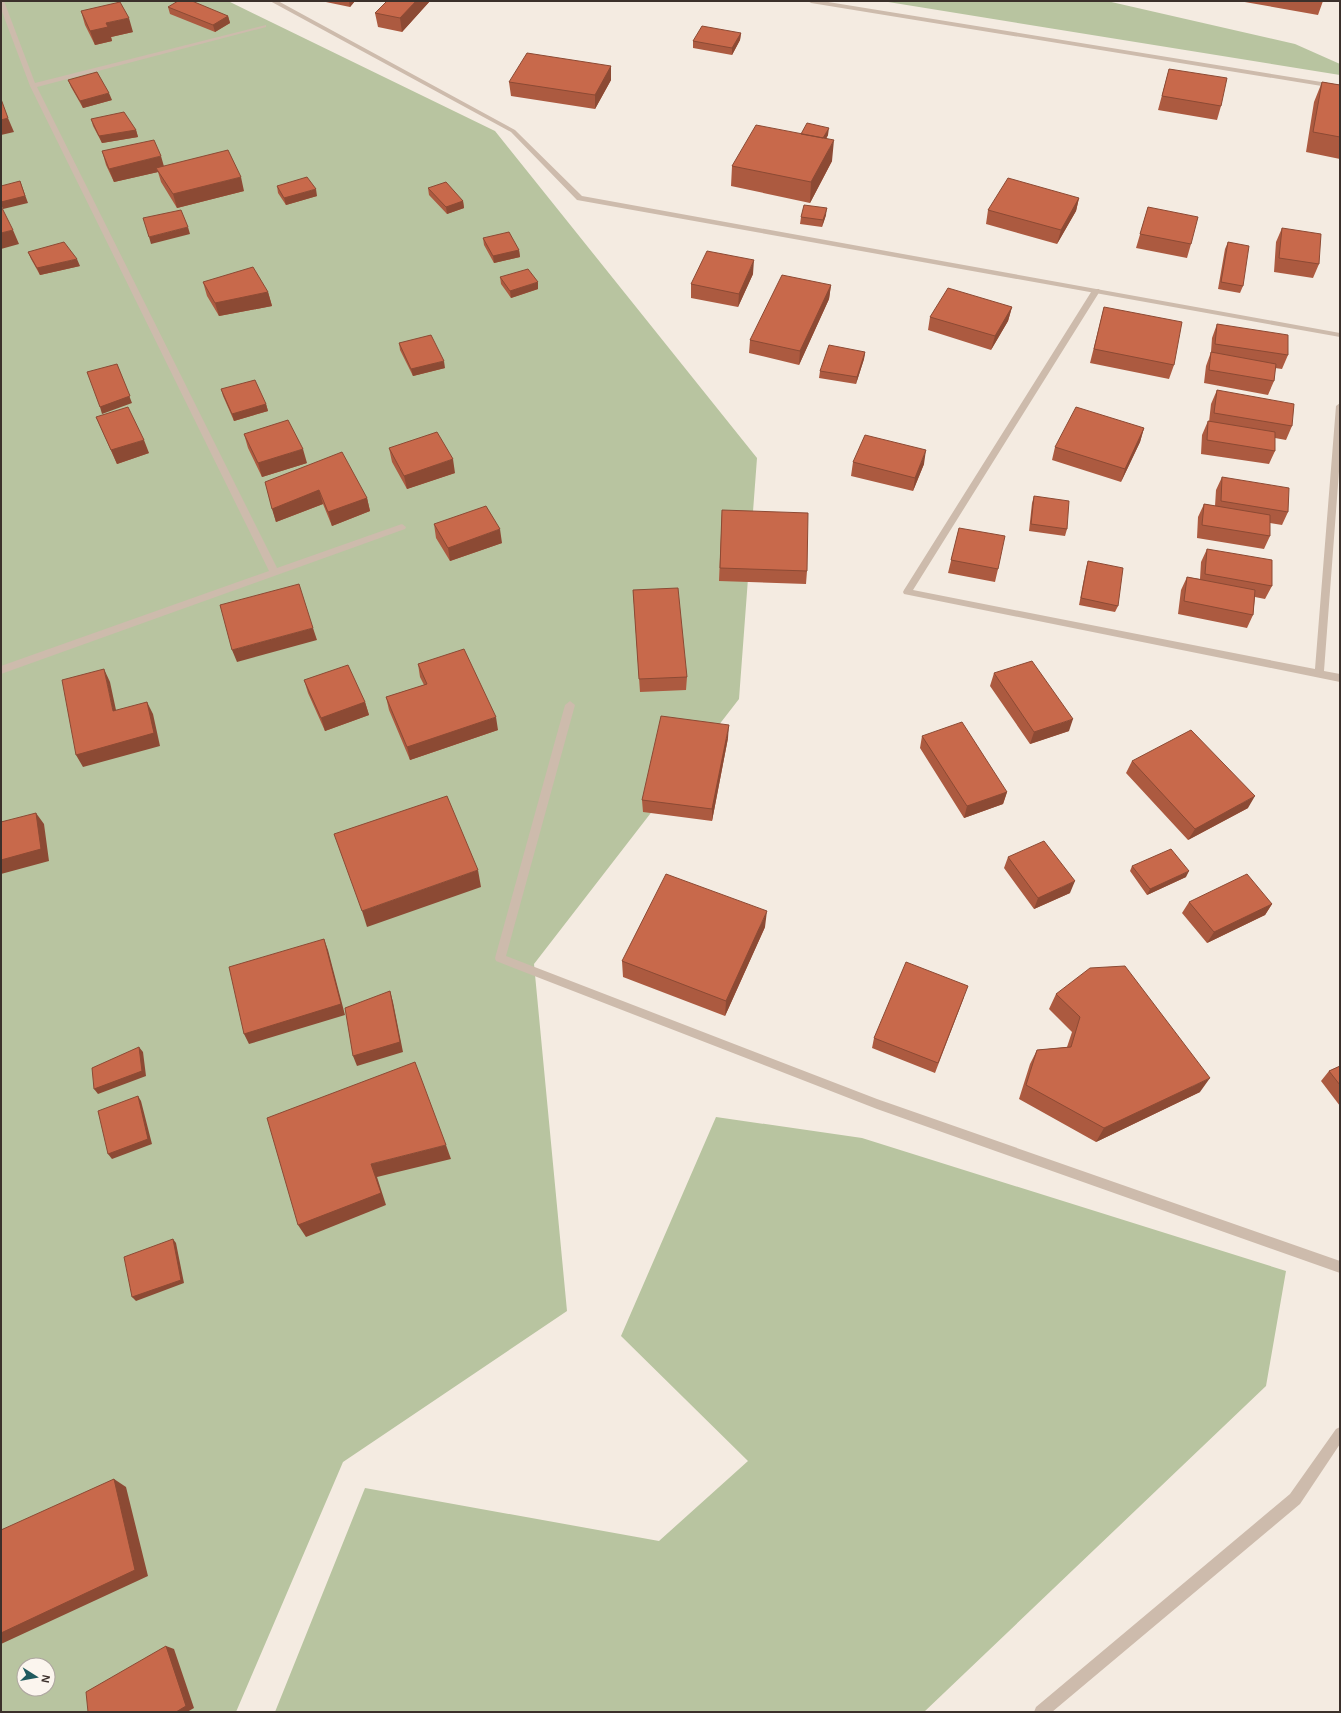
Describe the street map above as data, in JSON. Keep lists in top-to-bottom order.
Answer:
{
  "north": "right"
}
